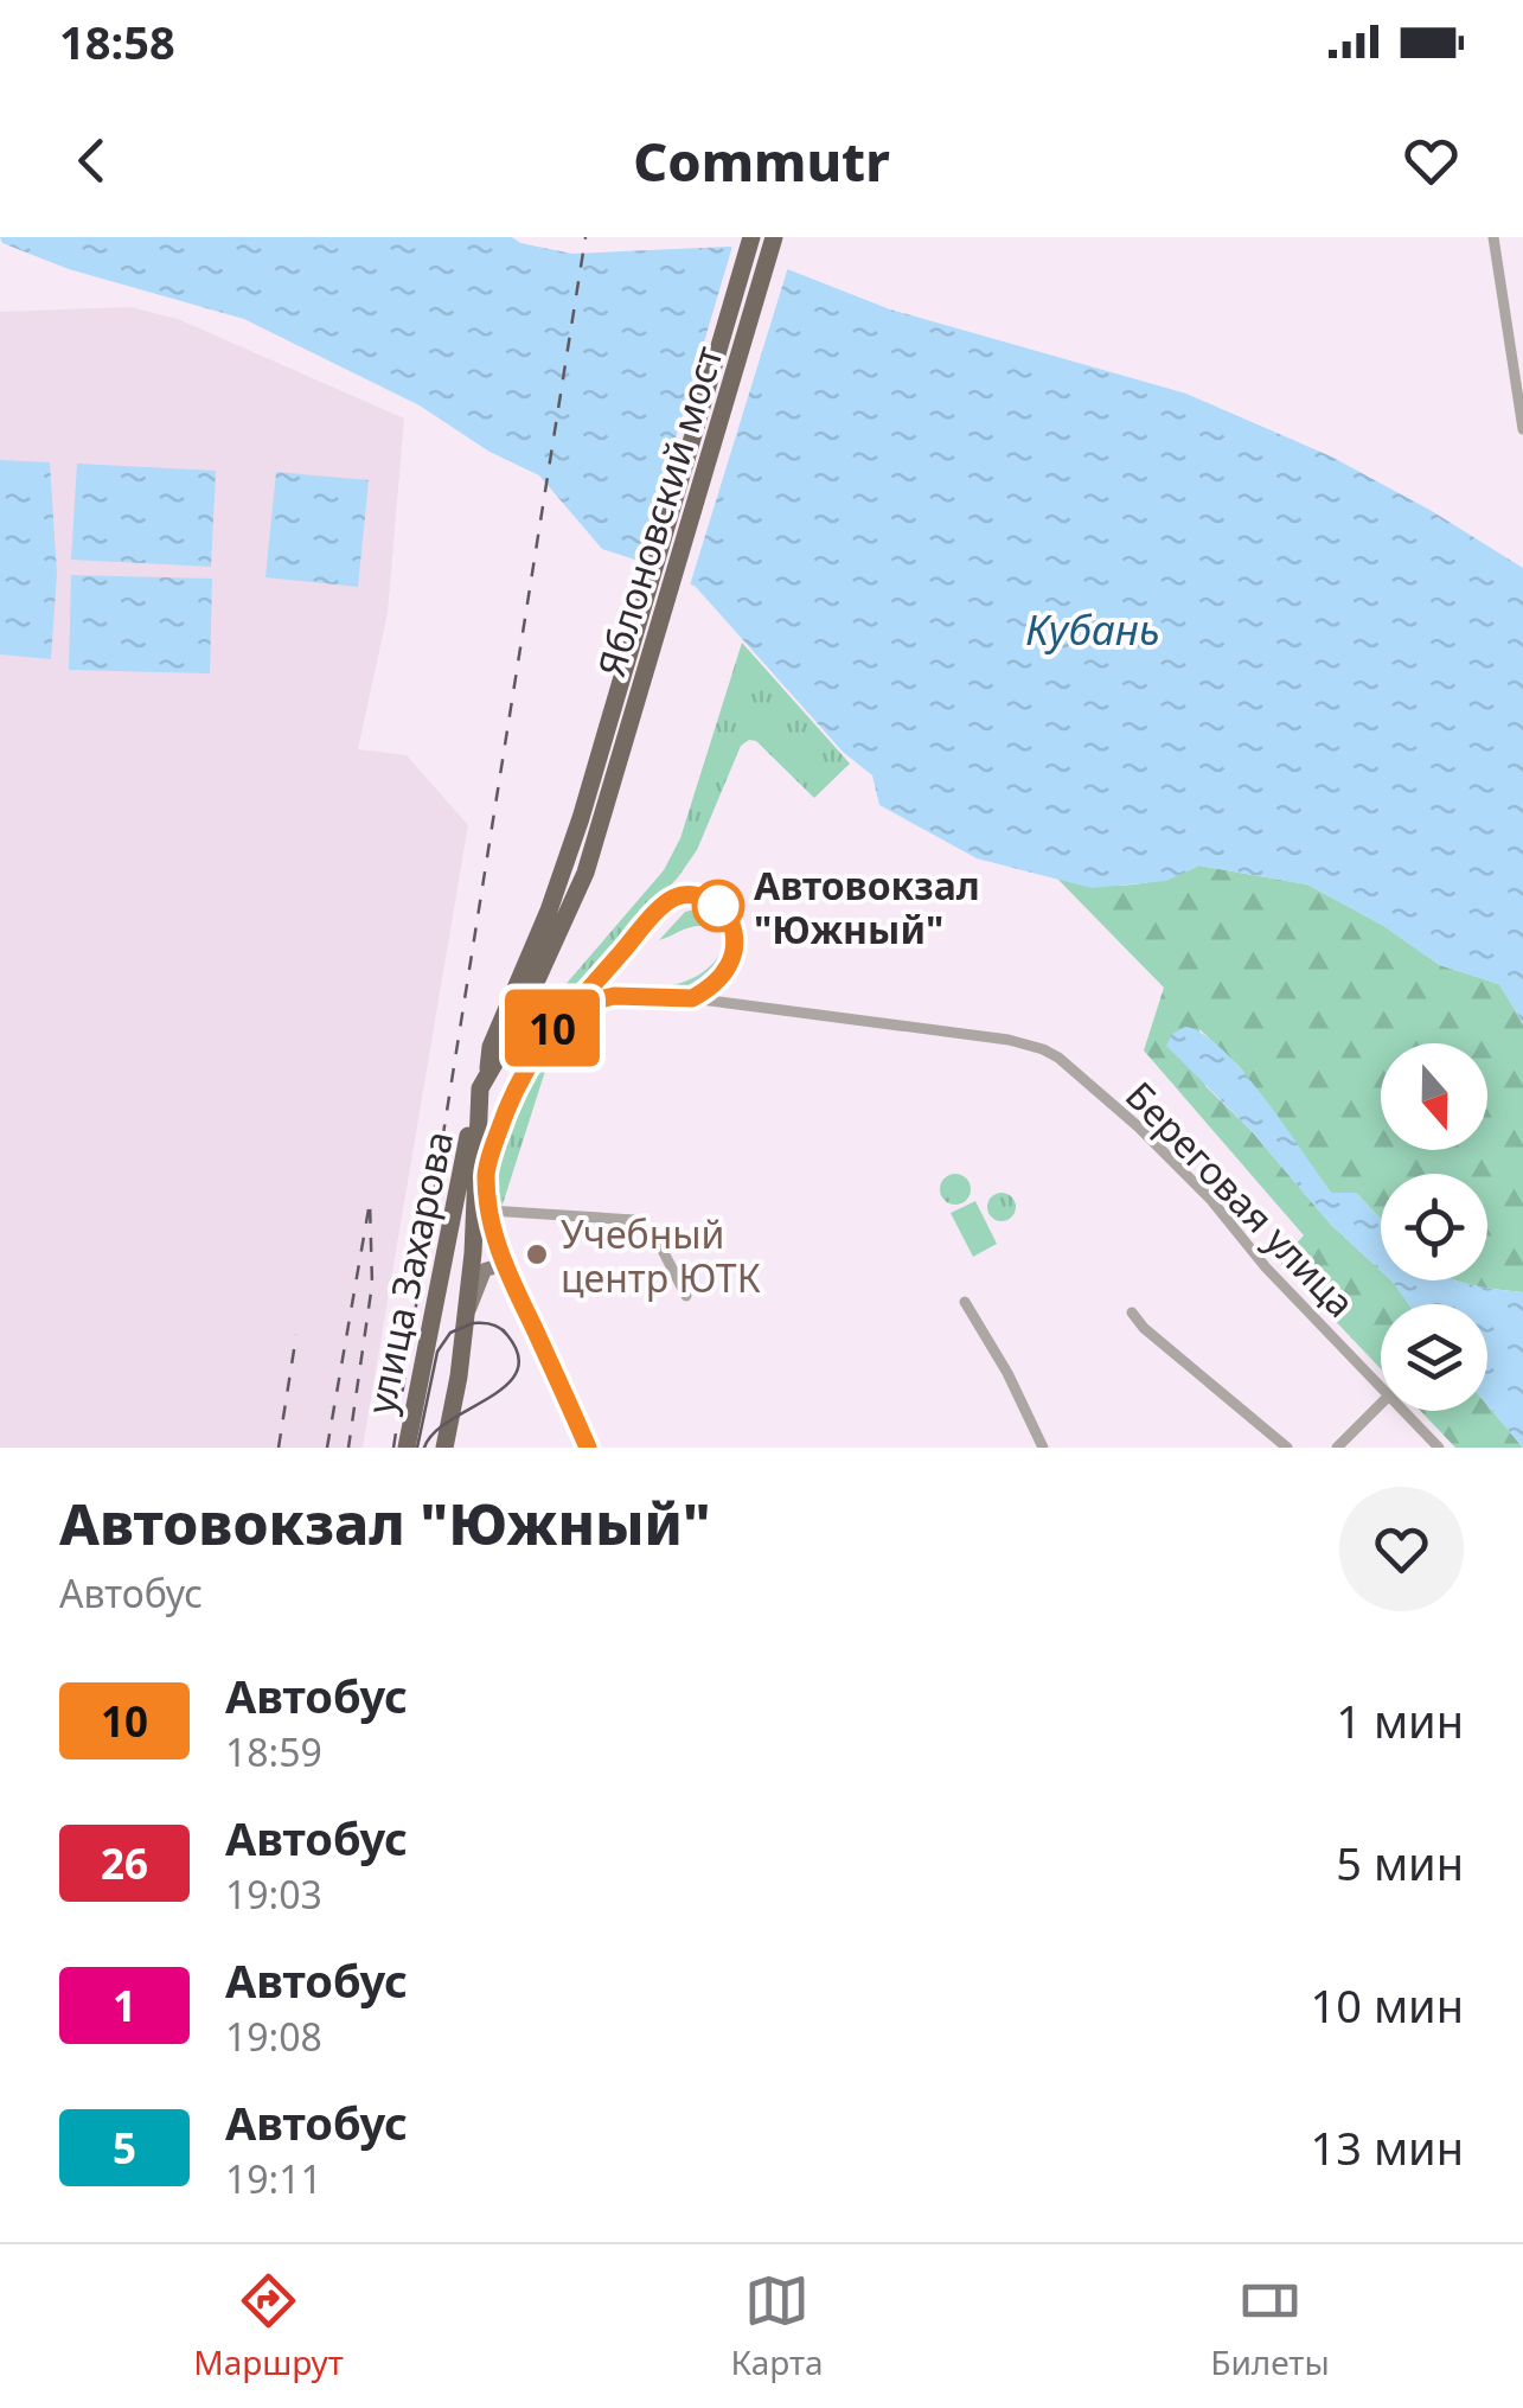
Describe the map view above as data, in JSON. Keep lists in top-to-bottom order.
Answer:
{
  "streets": {
    "main road": ["Яблоновский мост", "улица Захарова"],
    "street": ["Береговая улица"]
  },
  "crossings": [
    ["Яблоновский мост", "улица Захарова"]
  ],
  "water": ["Кубань"],
  "places": ["Автовокзал \"Южный\"", "Учебный центр ЮТК"],
  "lines": ["bus line 10"],
  "north": "bottom",
  "page": {
    "status": "18:58",
    "header": "Commutr",
    "on_map": "10",
    "heading": ["Автовокзал \"Южный\"", "Автобус"],
    "list": [
      {
        "mark": "10",
        "name": "Автобус",
        "note": "18:59",
        "value": "1 мин"
      },
      {
        "mark": "26",
        "name": "Автобус",
        "note": "19:03",
        "value": "5 мин"
      },
      {
        "mark": "1",
        "name": "Автобус",
        "note": "19:08",
        "value": "10 мин"
      },
      {
        "mark": "5",
        "name": "Автобус",
        "note": "19:11",
        "value": "13 мин"
      }
    ],
    "tabs": ["Маршрут", "Карта", "Билеты"]
  }
}
